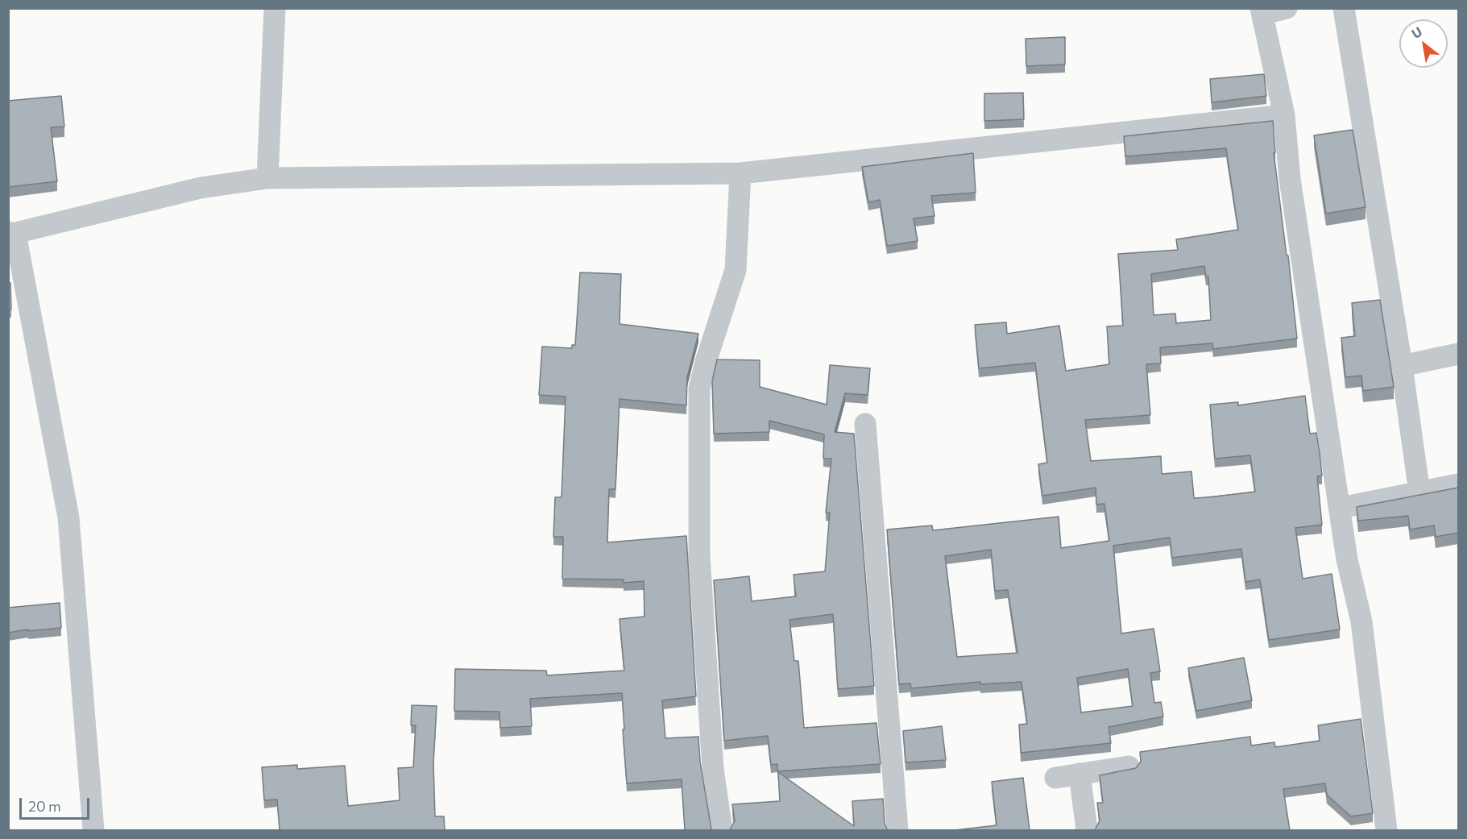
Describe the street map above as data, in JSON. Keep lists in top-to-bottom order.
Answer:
{
  "scale_bar": "20 m",
  "north": "top left"
}
